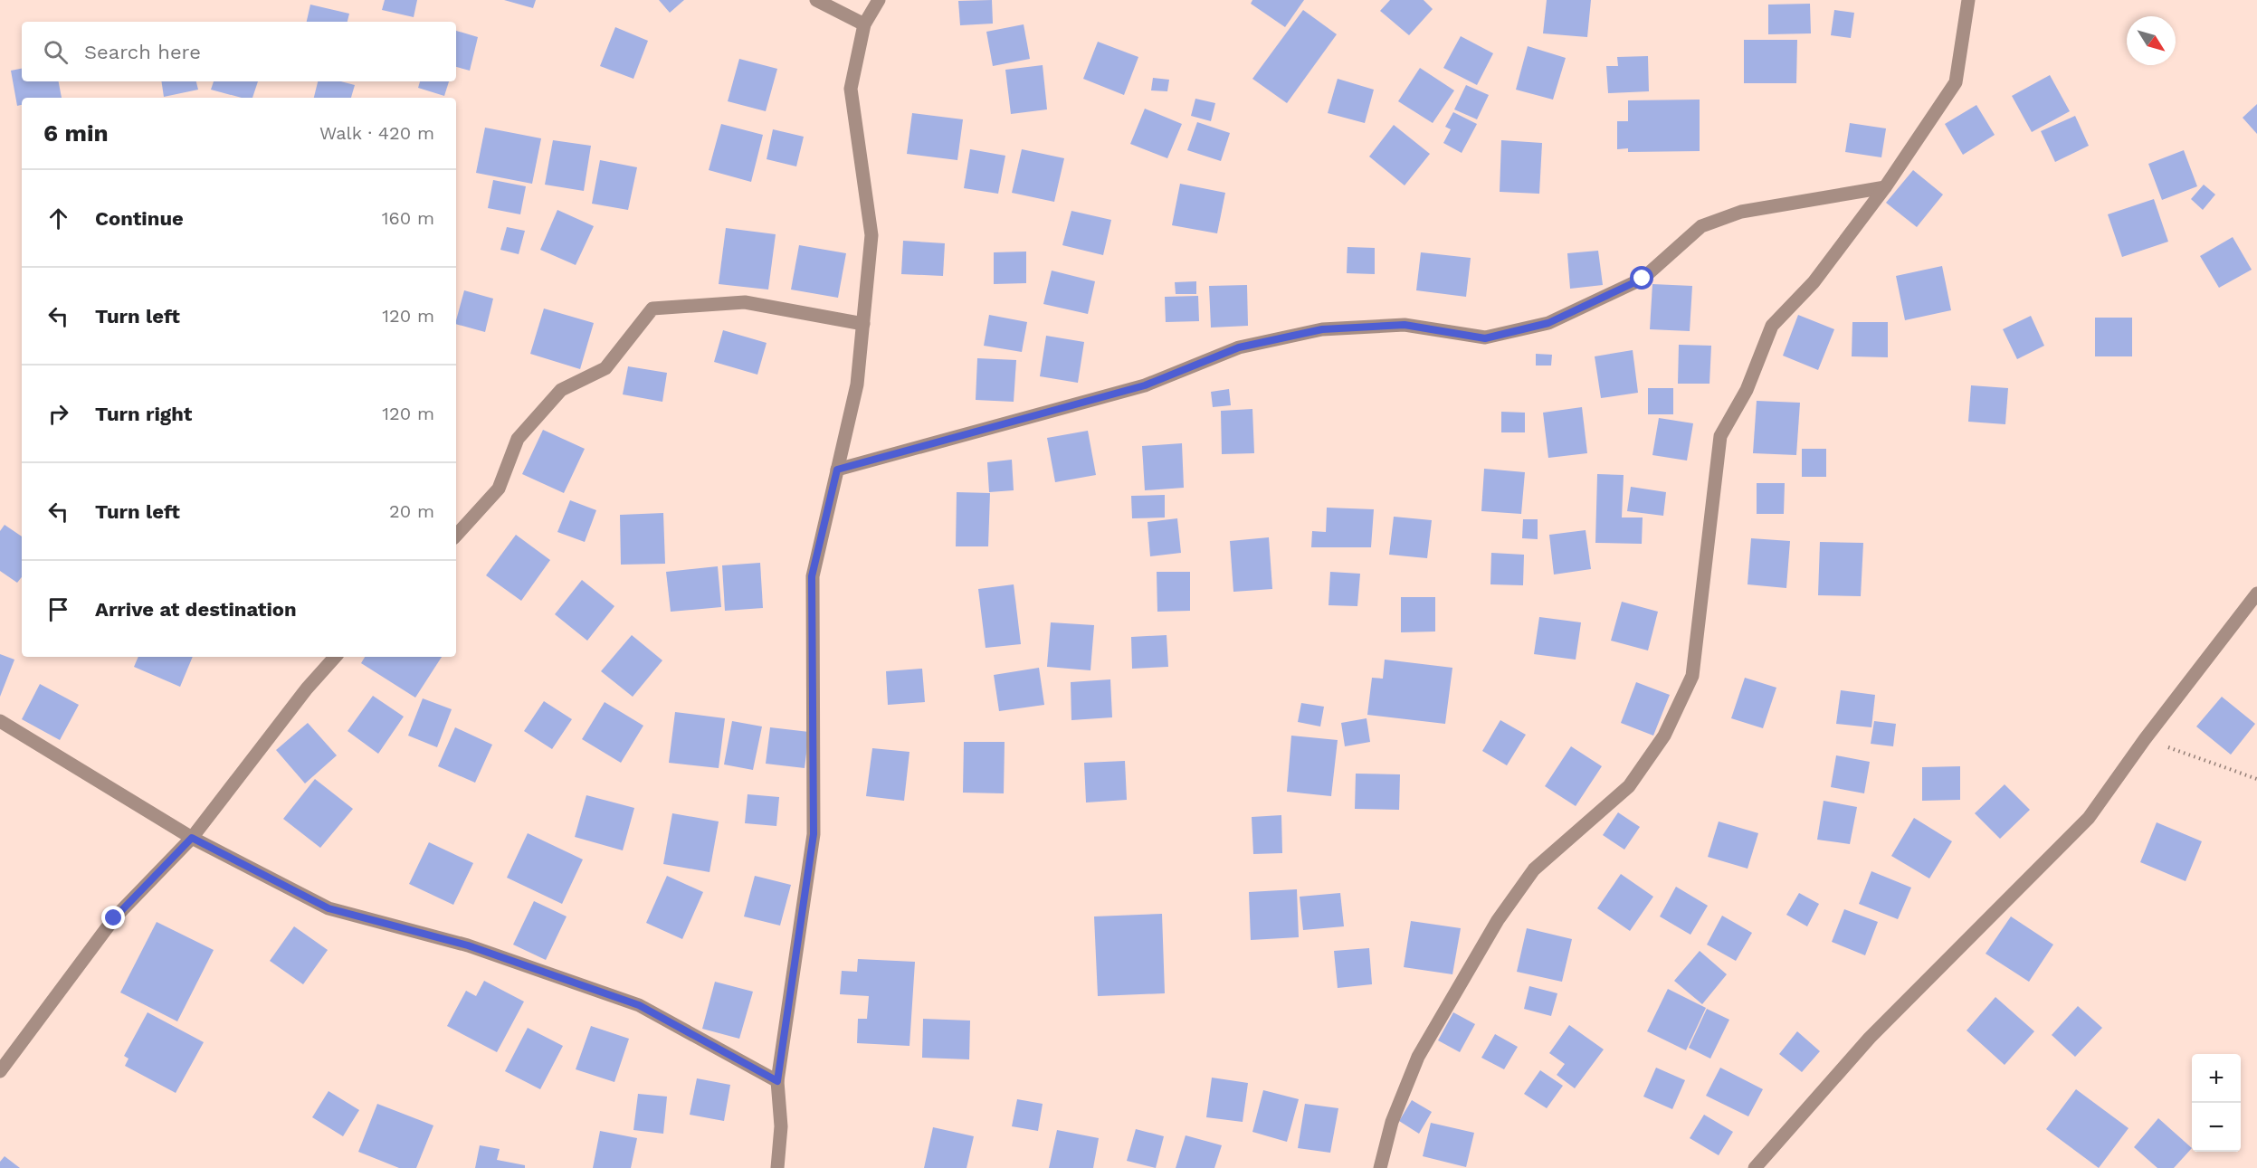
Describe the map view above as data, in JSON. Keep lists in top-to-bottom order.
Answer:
{
  "north": "bottom right",
  "page": {
    "search": "Search here",
    "heading": ["6 min", "Walk · 420 m"],
    "list": [
      ["Continue", "160 m"],
      ["Turn left", "120 m"],
      ["Turn right", "120 m"],
      ["Turn left", "20 m"],
      "Arrive at destination"
    ],
    "map_buttons": ["+", "−"]
  }
}
